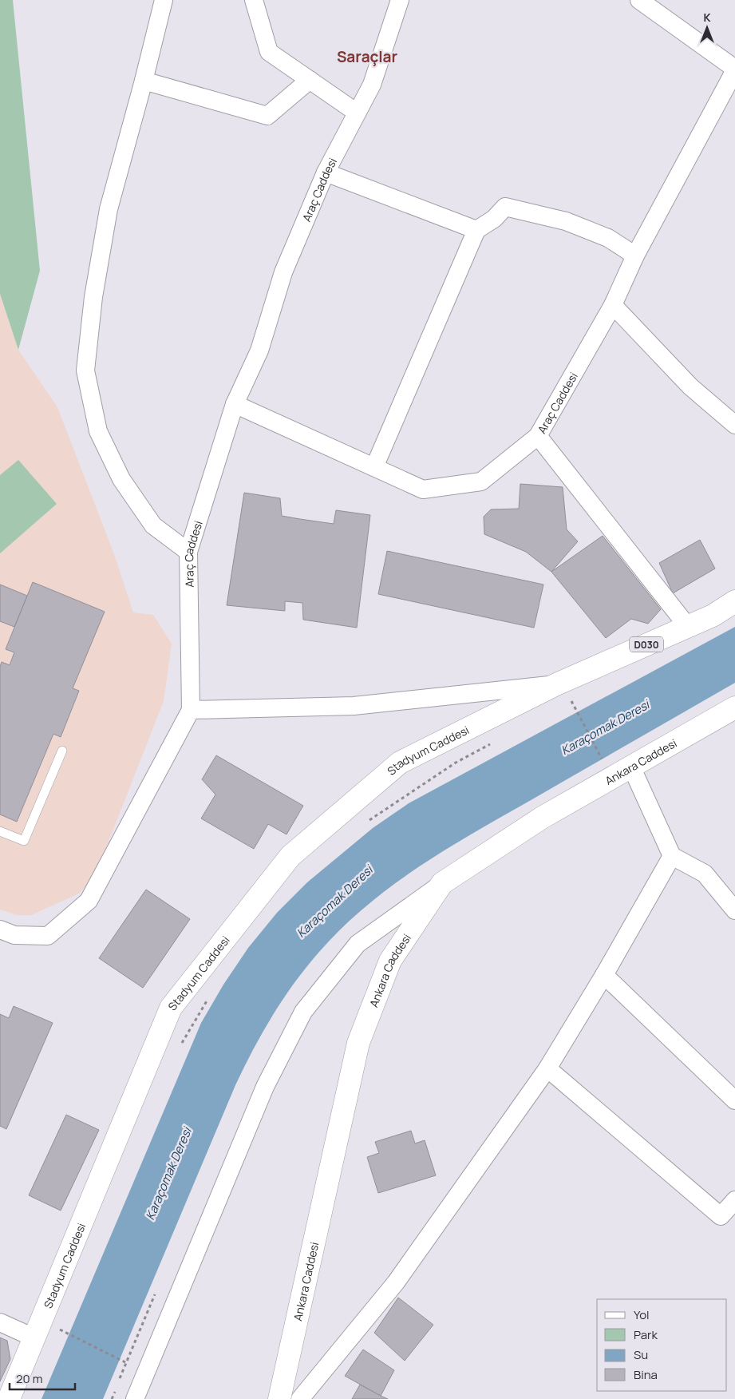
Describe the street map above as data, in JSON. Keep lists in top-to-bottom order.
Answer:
{
  "streets": {
    "main road": ["D030", "Stadyum Caddesi", "Ankara Caddesi"],
    "street": ["Araç Caddesi"]
  },
  "crossings": [
    ["D030", "Stadyum Caddesi"]
  ],
  "districts": ["Saraçlar"],
  "water": ["Karaçomak Deresi"],
  "legend": [
    "Yol",
    "Park",
    "Su",
    "Bina"
  ],
  "scale_bar": "20 m",
  "north": "top"
}
